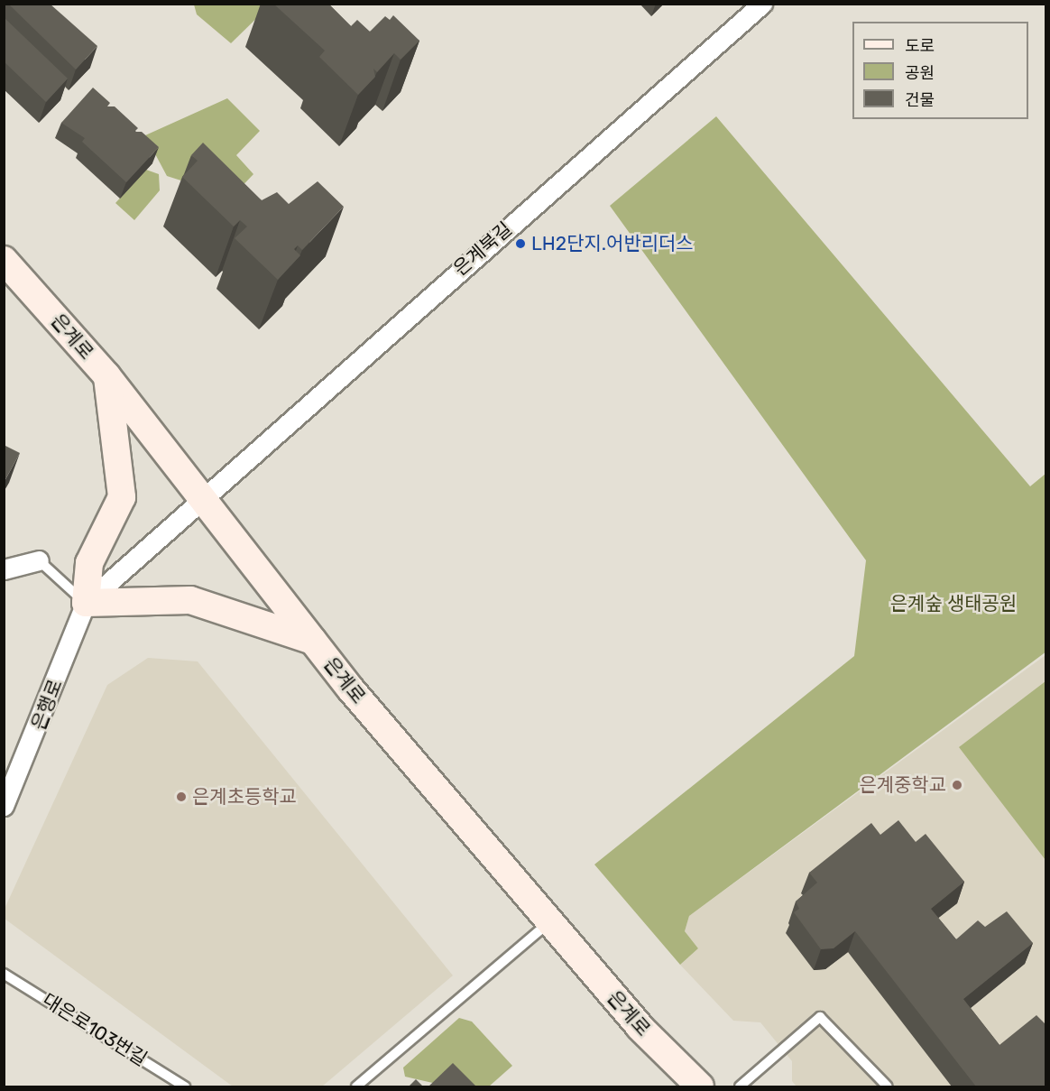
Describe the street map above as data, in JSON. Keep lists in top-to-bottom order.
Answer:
{
  "streets": {
    "street": ["은계북길", "은계로", "은행로"],
    "lane": ["대은로103번길"]
  },
  "crossings": [
    ["은계북길", "은계로"],
    ["은계북길", "은행로"]
  ],
  "parks": ["은계숲 생태공원"],
  "places": ["LH2단지.어반리더스", "은계중학교", "은계초등학교"],
  "legend": ["도로", "공원", "건물"]
}
